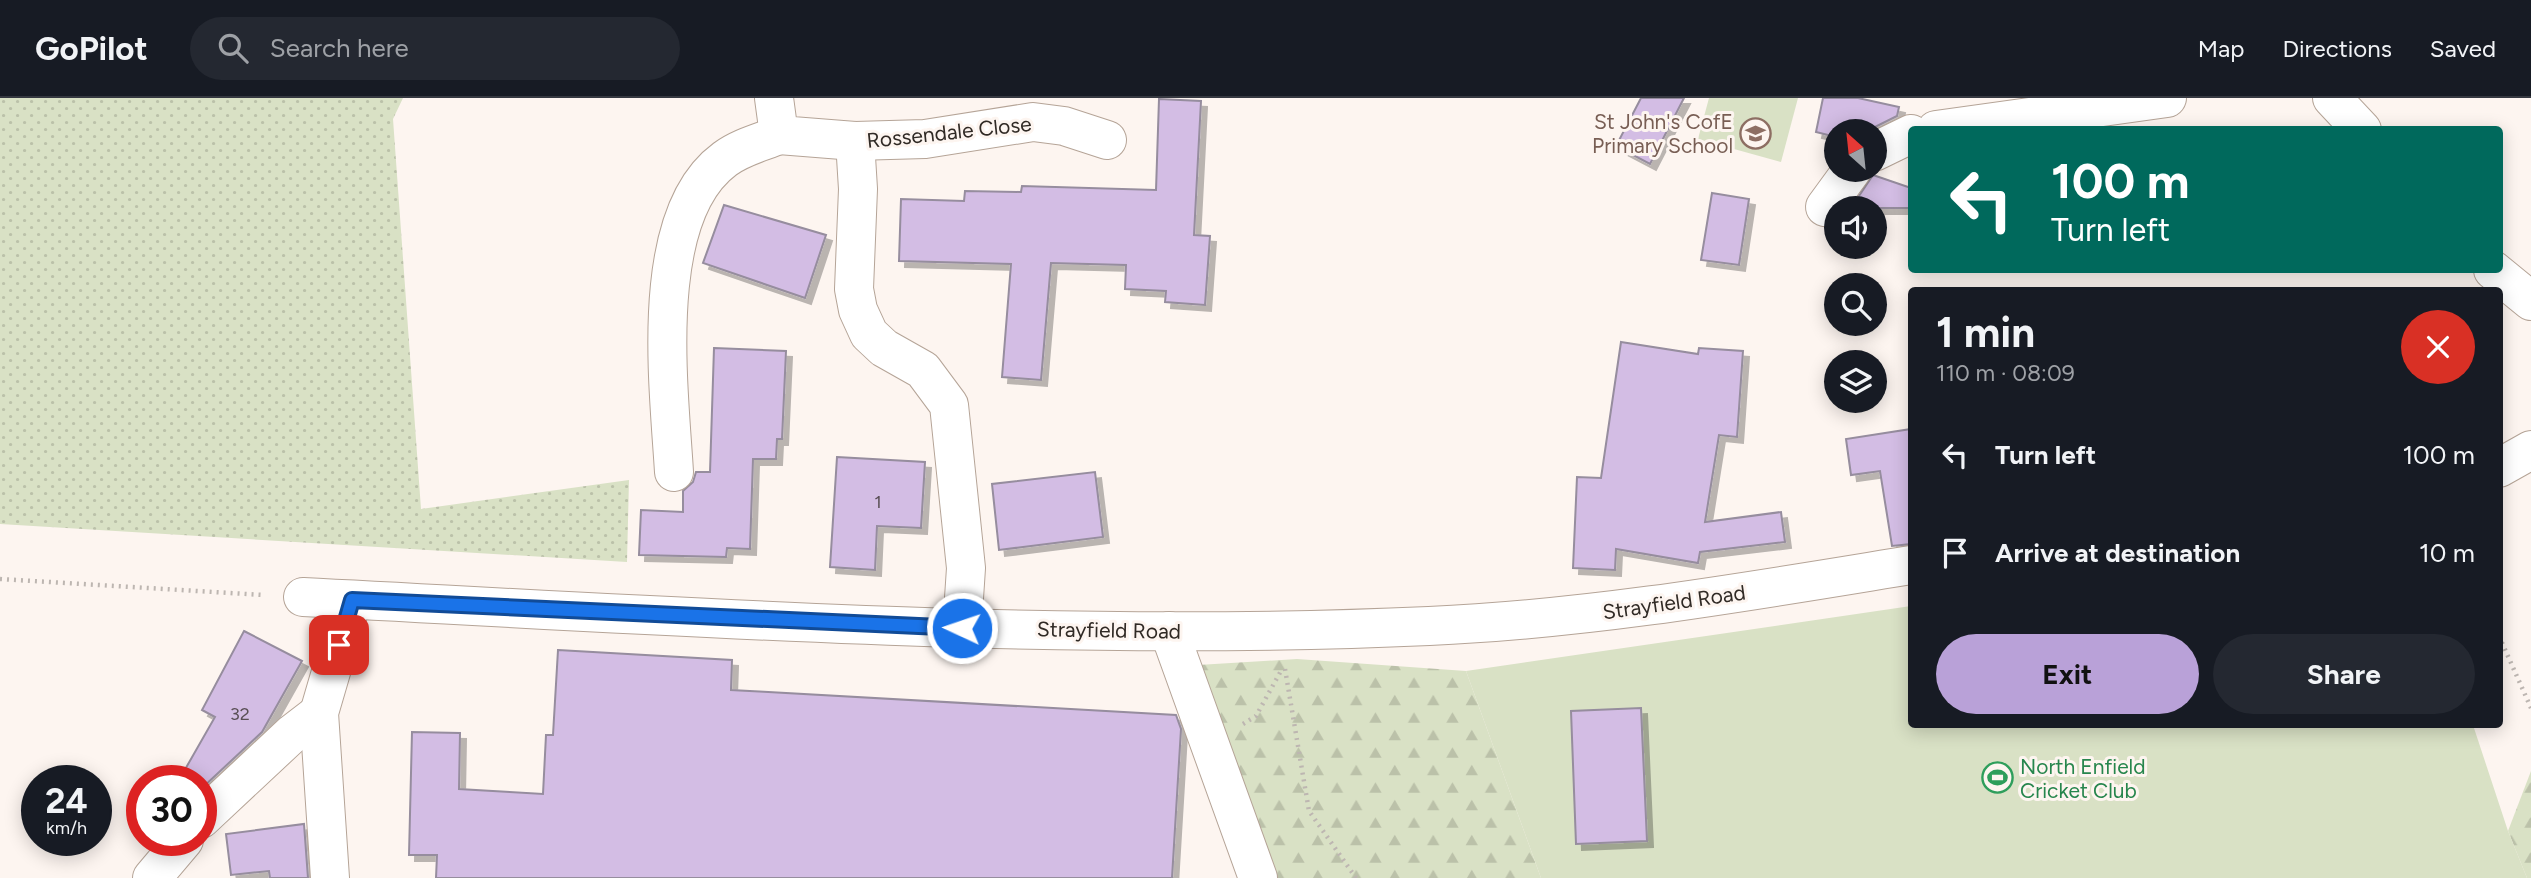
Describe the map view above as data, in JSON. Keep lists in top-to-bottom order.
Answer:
{
  "streets": {
    "street": ["Rossendale Close", "Strayfield Road"]
  },
  "crossings": [
    ["Rossendale Close", "Strayfield Road"]
  ],
  "places": {
    "school or university": ["St John's CofE Primary School"],
    "sports": ["North Enfield Cricket Club"]
  },
  "house_numbers": ["1", "32"],
  "north": "top left",
  "page": {
    "header": "GoPilot",
    "search": "Search here",
    "nav": ["Map", "Directions", "Saved"],
    "turn": ["100 m", "Turn left"],
    "heading": ["1 min", "110 m · 08:09"],
    "list": [
      {
        "name": "Turn left",
        "value": "100 m"
      },
      {
        "name": "Arrive at destination",
        "value": "10 m"
      }
    ],
    "buttons": ["Exit", "Share"],
    "speed": "24 km/h",
    "limit": "30"
  }
}
